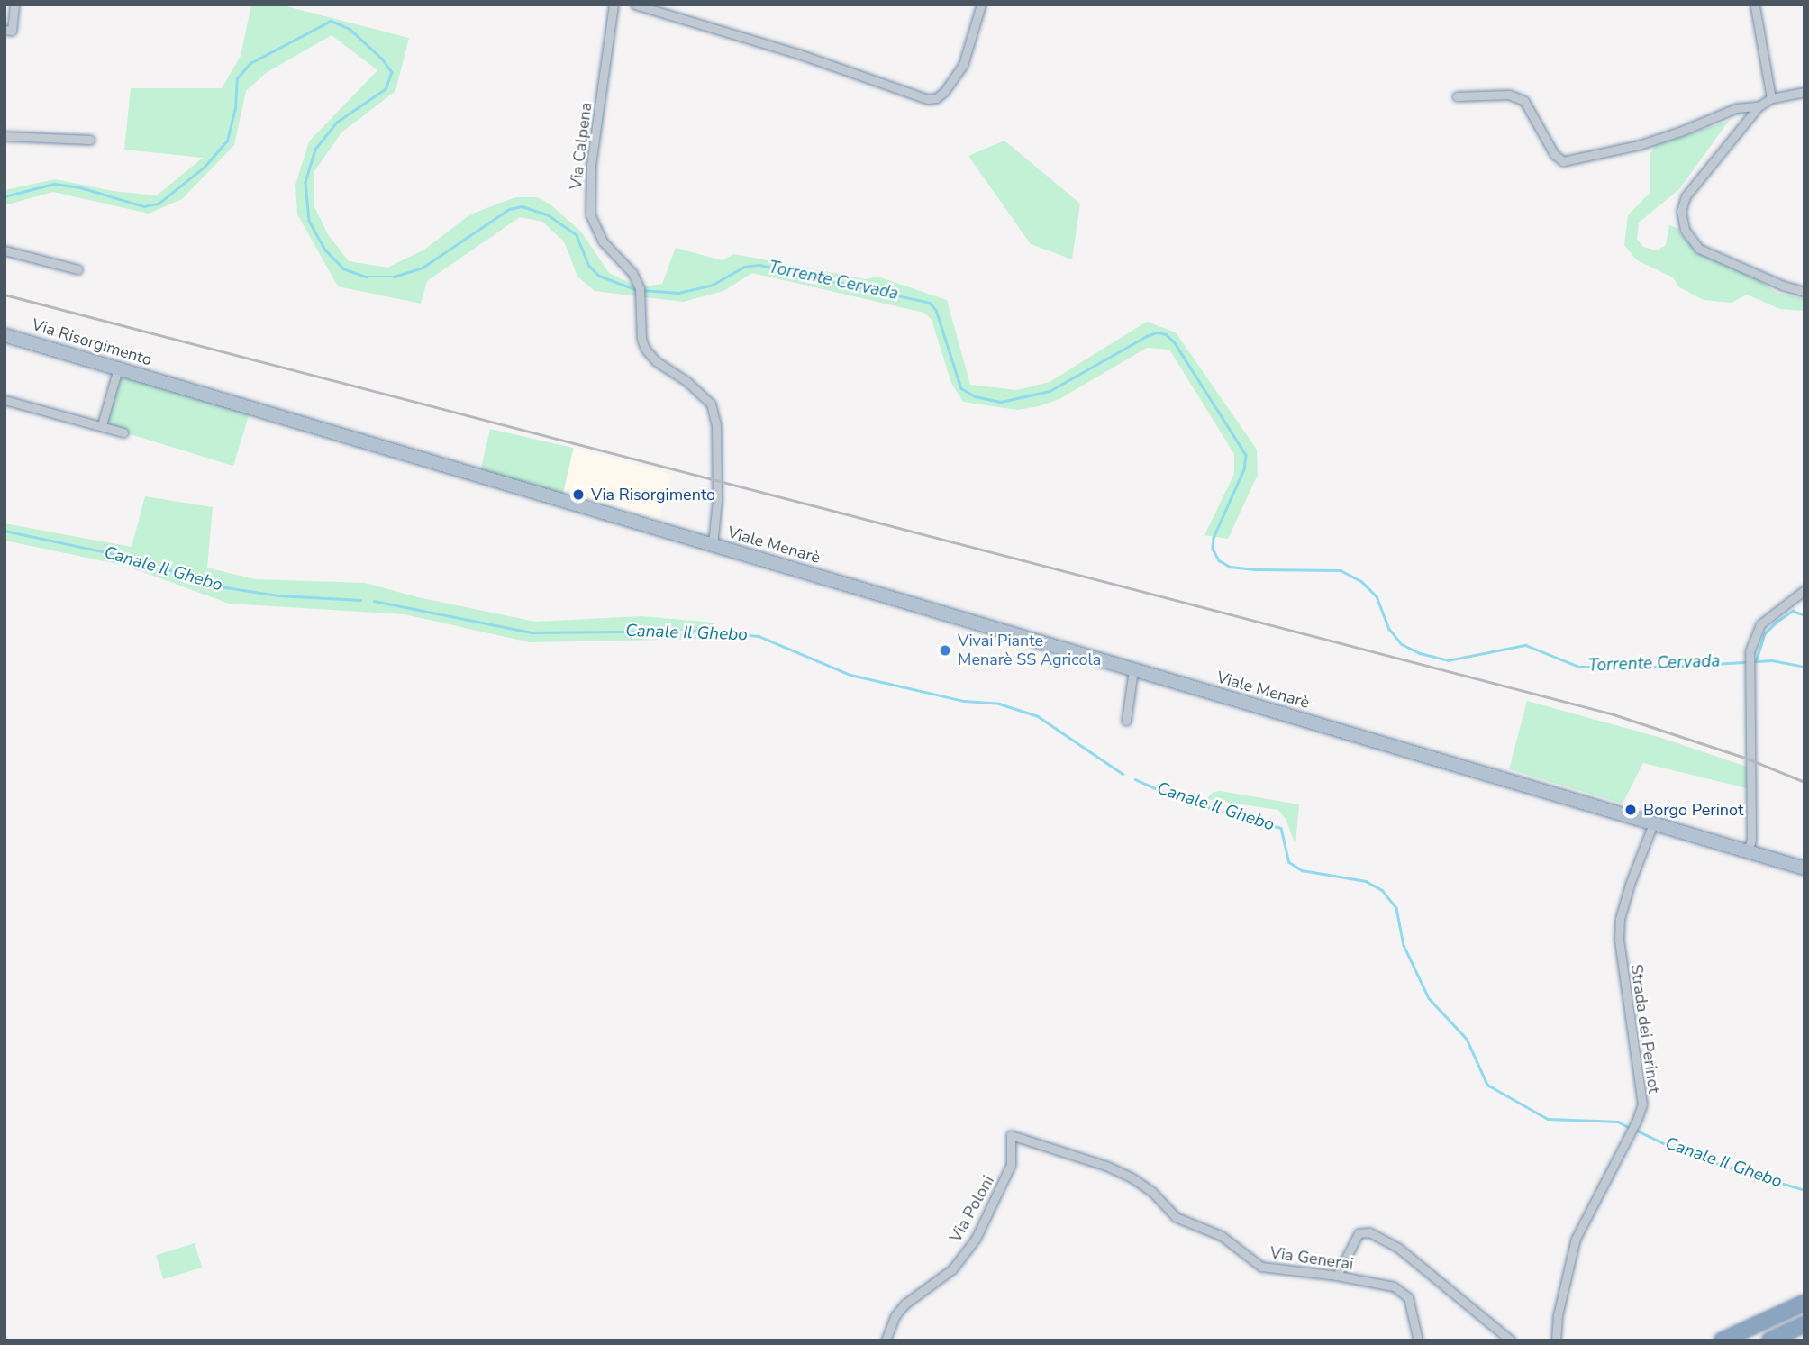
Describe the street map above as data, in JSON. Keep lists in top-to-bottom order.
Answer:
{
  "streets": {
    "main road": ["Via Risorgimento", "Viale Menarè"],
    "street": [
      "Via Calpena",
      "Strada dei Perinot",
      "Via Poloni",
      "Via Generai"
    ]
  },
  "crossings": [
    ["Via Calpena", "Via Risorgimento"],
    ["Via Calpena", "Viale Menarè"],
    ["Via Risorgimento", "Viale Menarè"],
    ["Viale Menarè", "Strada dei Perinot"],
    ["Via Poloni", "Via Generai"]
  ],
  "water": ["Torrente Cervada", "Canale Il Ghebo"],
  "places": ["Via Risorgimento", "Vivai Piante Menarè SS Agricola", "Borgo Perinot"]
}
